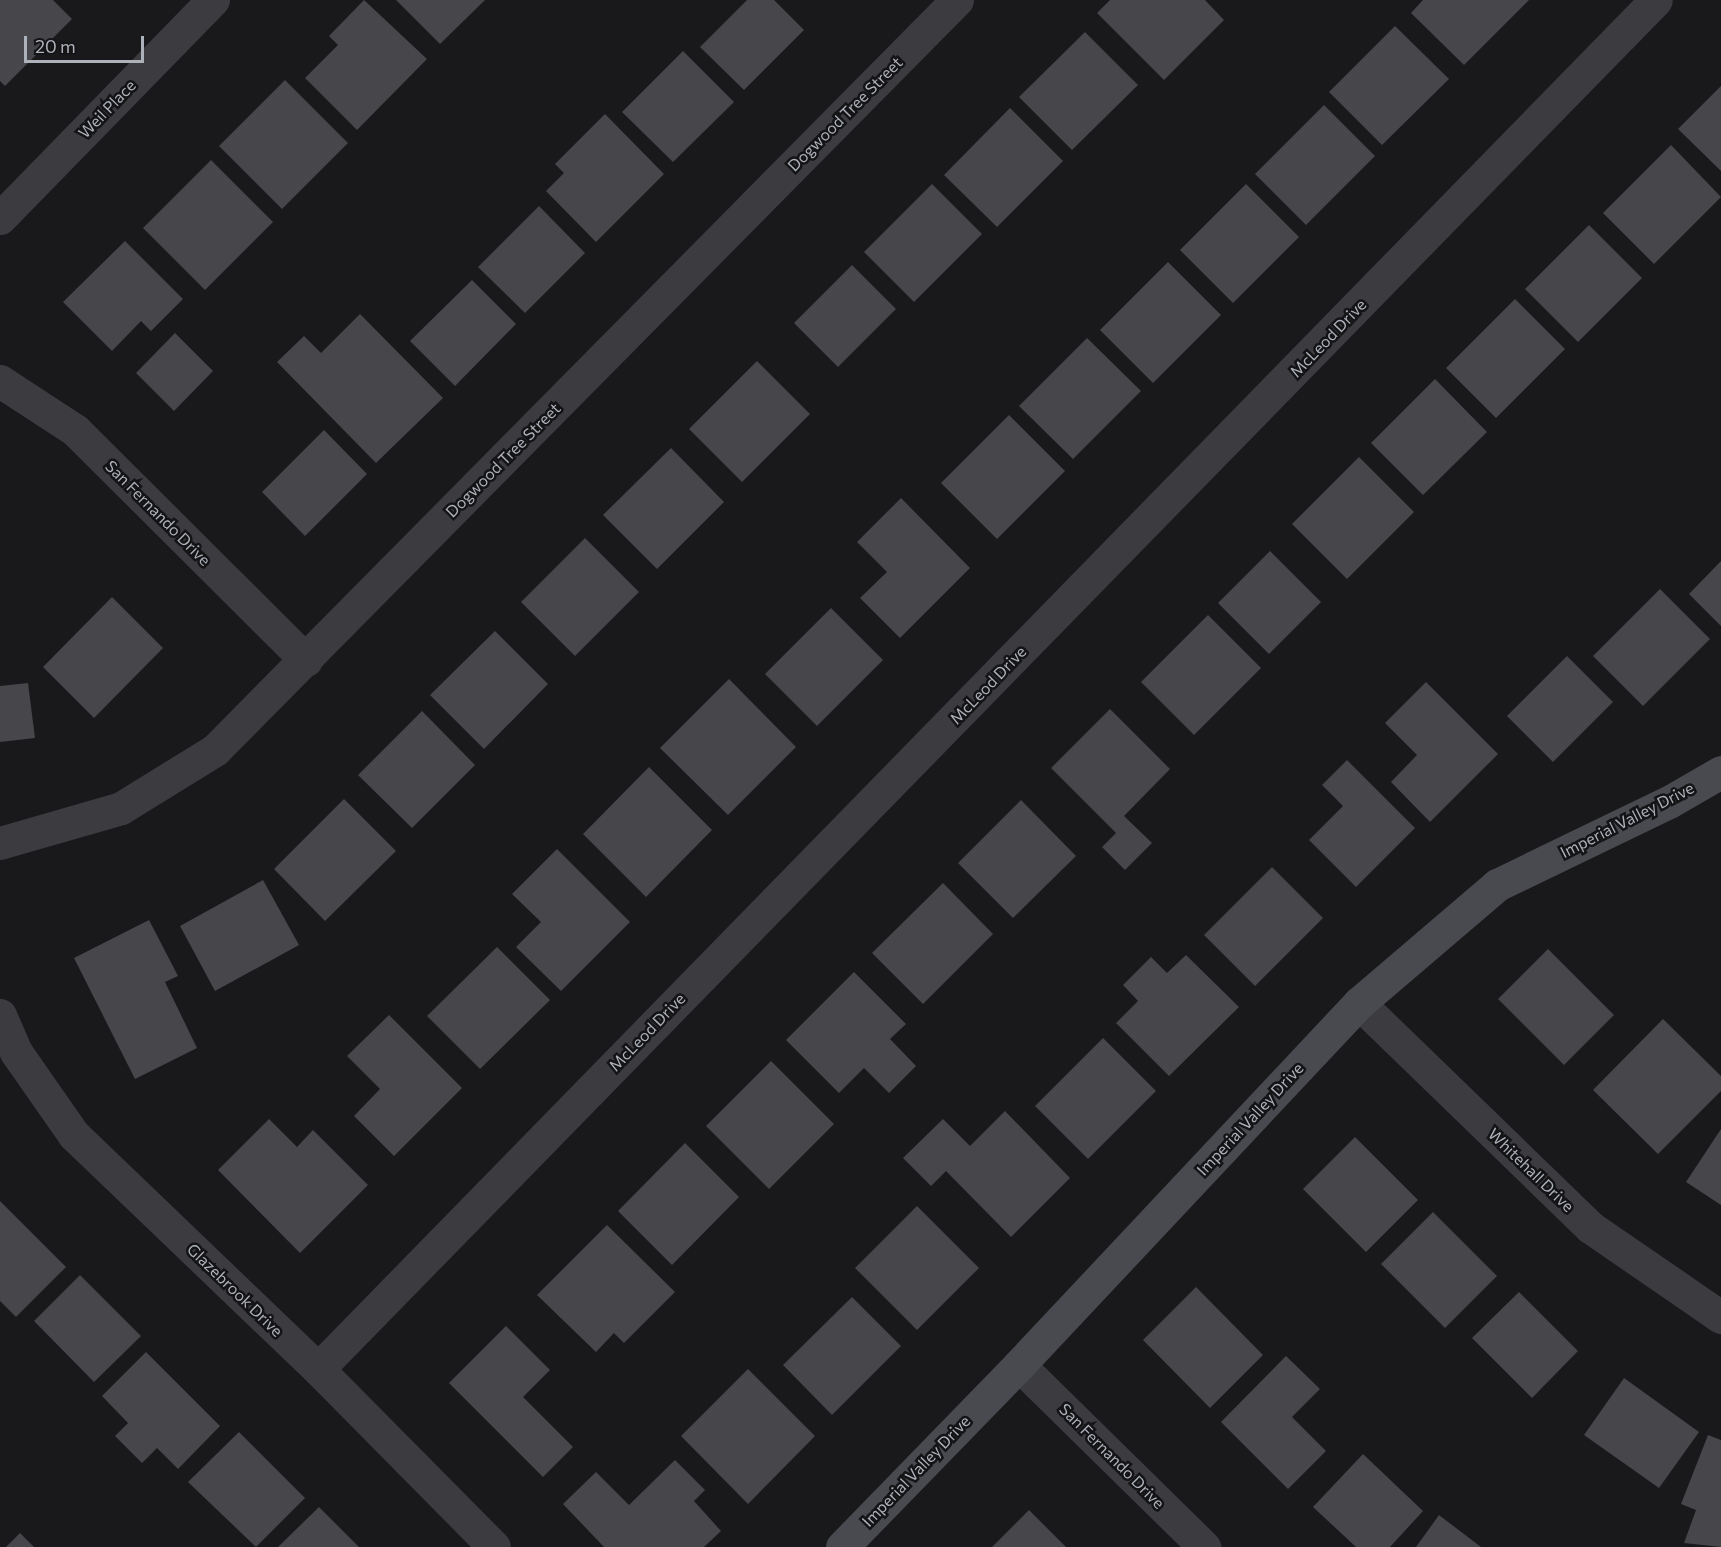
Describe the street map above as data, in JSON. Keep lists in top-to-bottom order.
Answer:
{
  "streets": {
    "street": [
      "Weil Place",
      "Dogwood Tree Street",
      "McLeod Drive",
      "San Fernando Drive",
      "Imperial Valley Drive",
      "Whitehall Drive",
      "Glazebrook Drive"
    ]
  },
  "crossings": [
    ["Dogwood Tree Street", "San Fernando Drive"],
    ["McLeod Drive", "Glazebrook Drive"],
    ["San Fernando Drive", "Imperial Valley Drive"],
    ["Imperial Valley Drive", "Whitehall Drive"]
  ],
  "scale_bar": "20 m"
}
